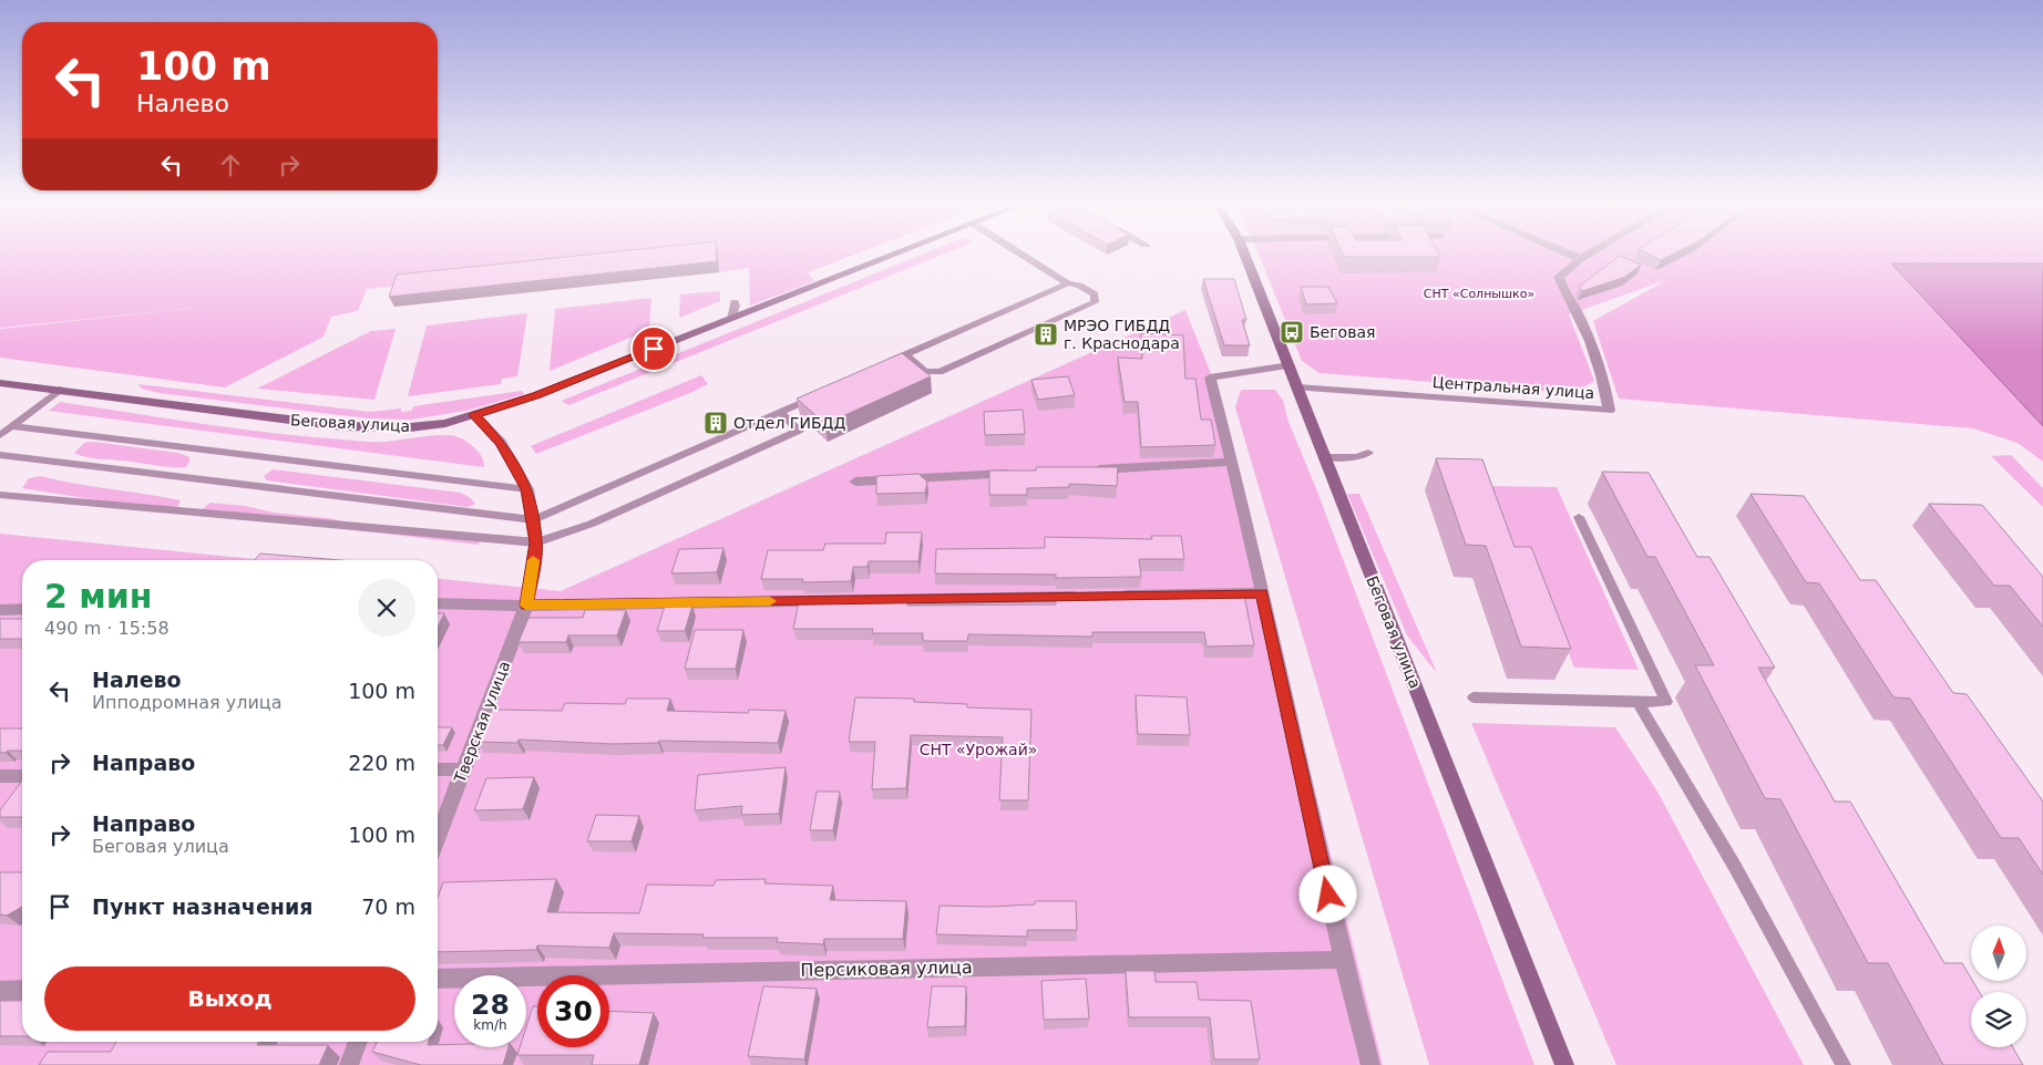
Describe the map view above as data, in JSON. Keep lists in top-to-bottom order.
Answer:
{
  "streets": {
    "street": [
      "Центральная улица",
      "Беговая улица",
      "Тверская улица",
      "Персиковая улица"
    ]
  },
  "crossings": [
    ["Центральная улица", "Беговая улица"],
    ["Беговая улица", "Тверская улица"]
  ],
  "parks": ["СНТ «Солнышко»", "СНТ «Урожай»"],
  "places": {
    "bus stop": ["Беговая"],
    "building": ["МРЭО ГИБДД г. Краснодара", "Отдел ГИБДД"]
  },
  "north": "top",
  "page": {
    "turn": ["100 m", "Налево"],
    "heading": ["2 мин", "490 m · 15:58"],
    "list": [
      {
        "name": "Налево",
        "note": "Ипподромная улица",
        "value": "100 m"
      },
      {
        "name": "Направо",
        "value": "220 m"
      },
      {
        "name": "Направо",
        "note": "Беговая улица",
        "value": "100 m"
      },
      {
        "name": "Пункт назначения",
        "value": "70 m"
      }
    ],
    "buttons": "Выход",
    "speed": "28 km/h",
    "limit": "30"
  }
}
